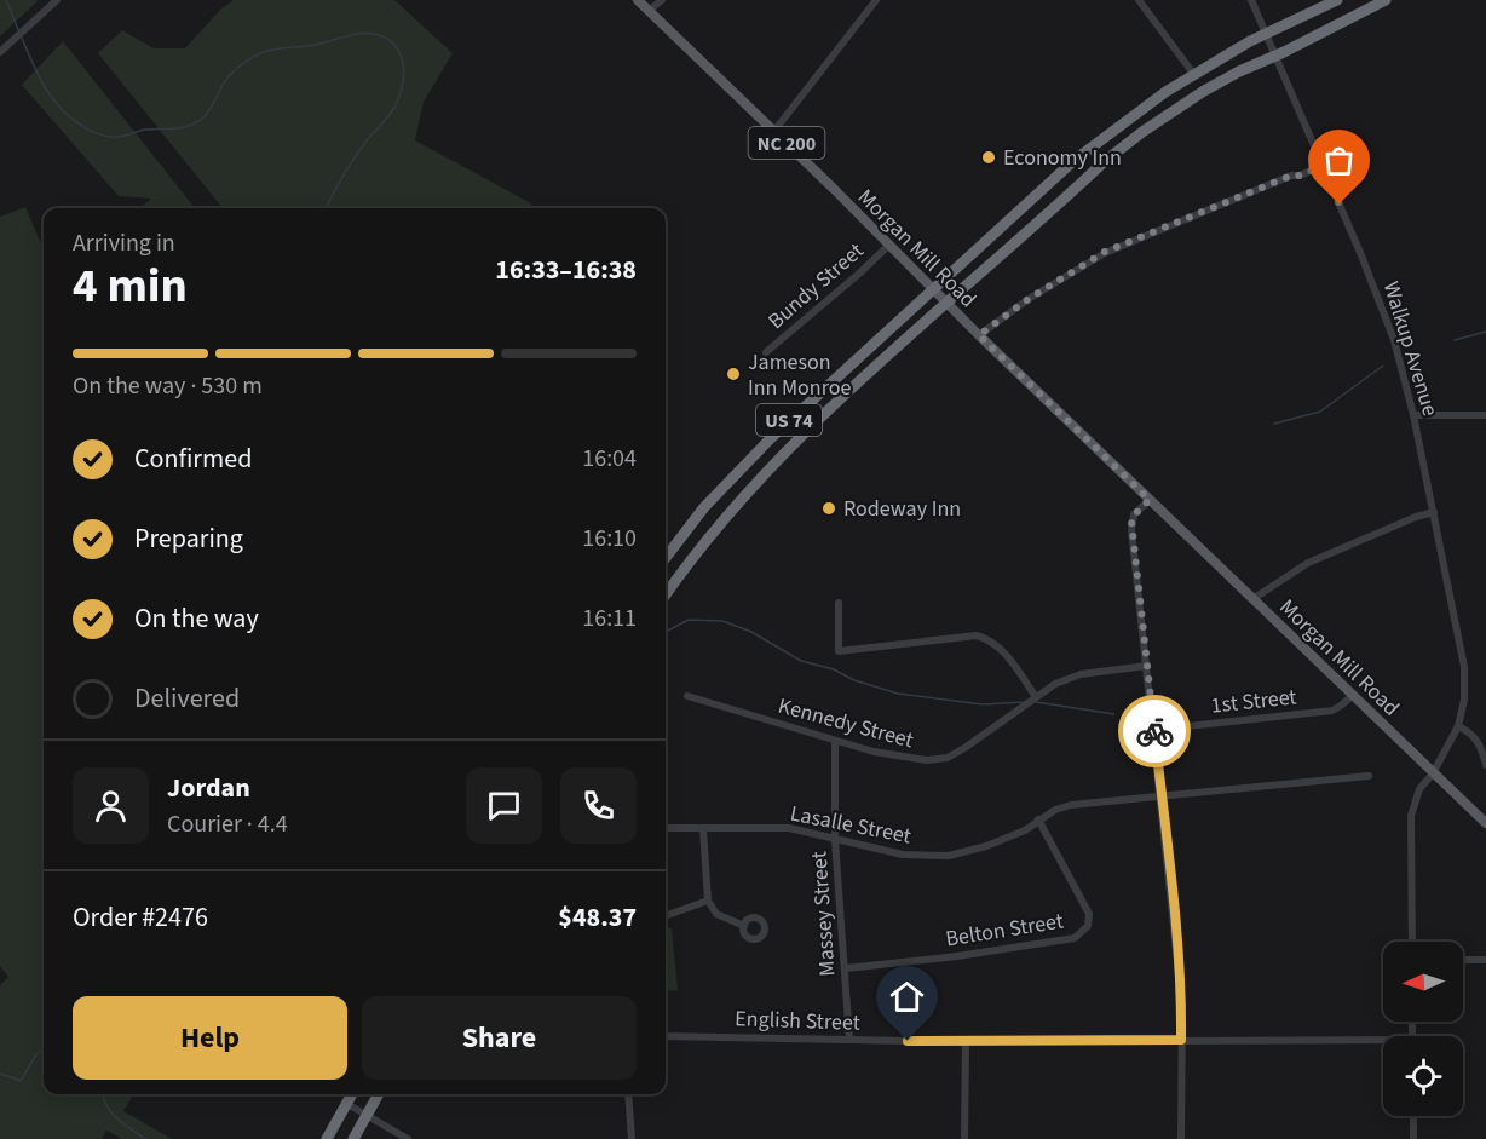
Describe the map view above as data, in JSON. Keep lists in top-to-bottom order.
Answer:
{
  "streets": {
    "highway": ["US 74"],
    "main road": ["NC 200", "Morgan Mill Road"],
    "street": [
      "Bundy Street",
      "Walkup Avenue",
      "1st Street",
      "Kennedy Street",
      "Lasalle Street",
      "Massey Street",
      "Belton Street",
      "English Street"
    ]
  },
  "crossings": [
    ["Morgan Mill Road", "Bundy Street"],
    ["Morgan Mill Road", "Walkup Avenue"],
    ["Morgan Mill Road", "US 74"],
    ["Morgan Mill Road", "1st Street"],
    ["Walkup Avenue", "US 74"],
    ["Kennedy Street", "Massey Street"],
    ["Lasalle Street", "Massey Street"],
    ["Lasalle Street", "Belton Street"],
    ["Massey Street", "Belton Street"],
    ["Massey Street", "English Street"]
  ],
  "places": ["Economy Inn", "Jameson Inn Monroe", "Rodeway Inn"],
  "north": "left",
  "page": {
    "heading": ["4 min", "Arriving in", "16:33–16:38"],
    "panel": [
      "Jordan",
      "Courier · 4.4",
      "Order #2476",
      "$48.37"
    ],
    "bar": "On the way · 530 m",
    "list": [
      ["Confirmed", "16:04"],
      ["Preparing", "16:10"],
      ["On the way", "16:11"],
      "Delivered"
    ],
    "buttons": ["Help", "Share"]
  }
}
